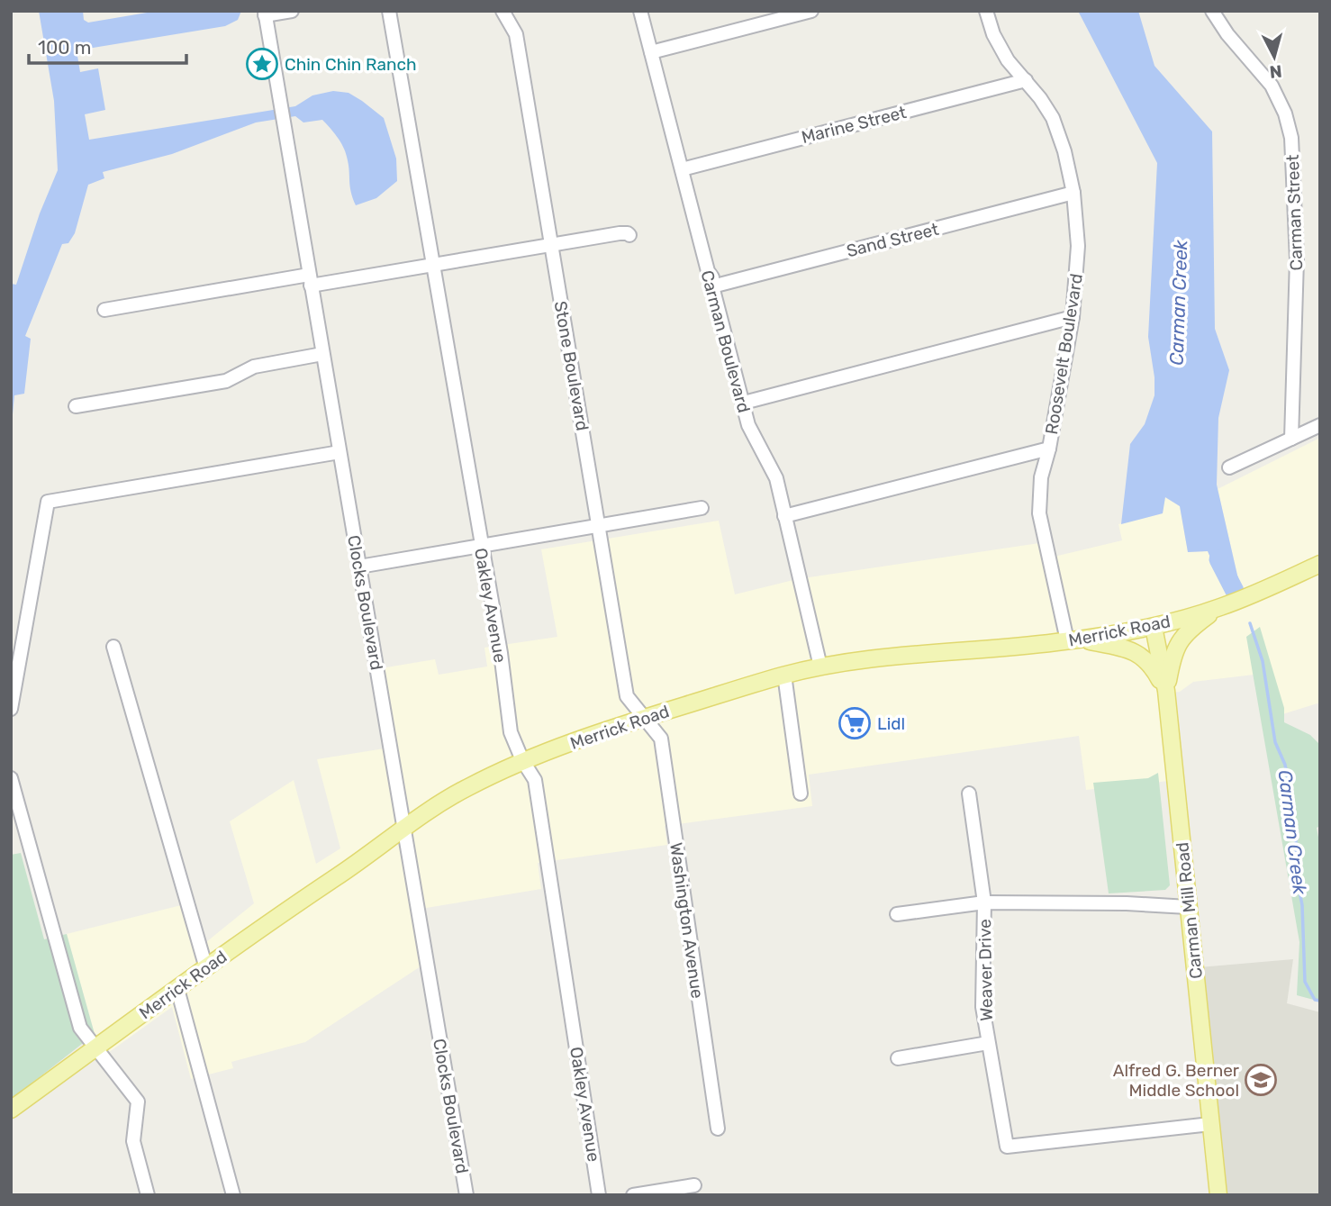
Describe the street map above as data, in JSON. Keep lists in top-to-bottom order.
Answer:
{
  "streets": {
    "main road": ["Merrick Road", "Carman Mill Road"],
    "street": [
      "Marine Street",
      "Carman Street",
      "Sand Street",
      "Carman Boulevard",
      "Roosevelt Boulevard",
      "Stone Boulevard",
      "Clocks Boulevard",
      "Oakley Avenue",
      "Washington Avenue",
      "Weaver Drive"
    ]
  },
  "crossings": [
    ["Marine Street", "Carman Boulevard"],
    ["Marine Street", "Roosevelt Boulevard"],
    ["Sand Street", "Carman Boulevard"],
    ["Sand Street", "Roosevelt Boulevard"],
    ["Carman Boulevard", "Merrick Road"],
    ["Roosevelt Boulevard", "Merrick Road"],
    ["Stone Boulevard", "Merrick Road"],
    ["Stone Boulevard", "Washington Avenue"],
    ["Clocks Boulevard", "Merrick Road"],
    ["Oakley Avenue", "Merrick Road"],
    ["Merrick Road", "Carman Mill Road"],
    ["Merrick Road", "Washington Avenue"],
    ["Carman Mill Road", "Weaver Drive"]
  ],
  "water": ["Carman Creek"],
  "places": {
    "place": ["Chin Chin Ranch"],
    "supermarket": ["Lidl"],
    "school or university": ["Alfred G. Berner Middle School"]
  },
  "scale_bar": "100 m",
  "north": "bottom"
}
